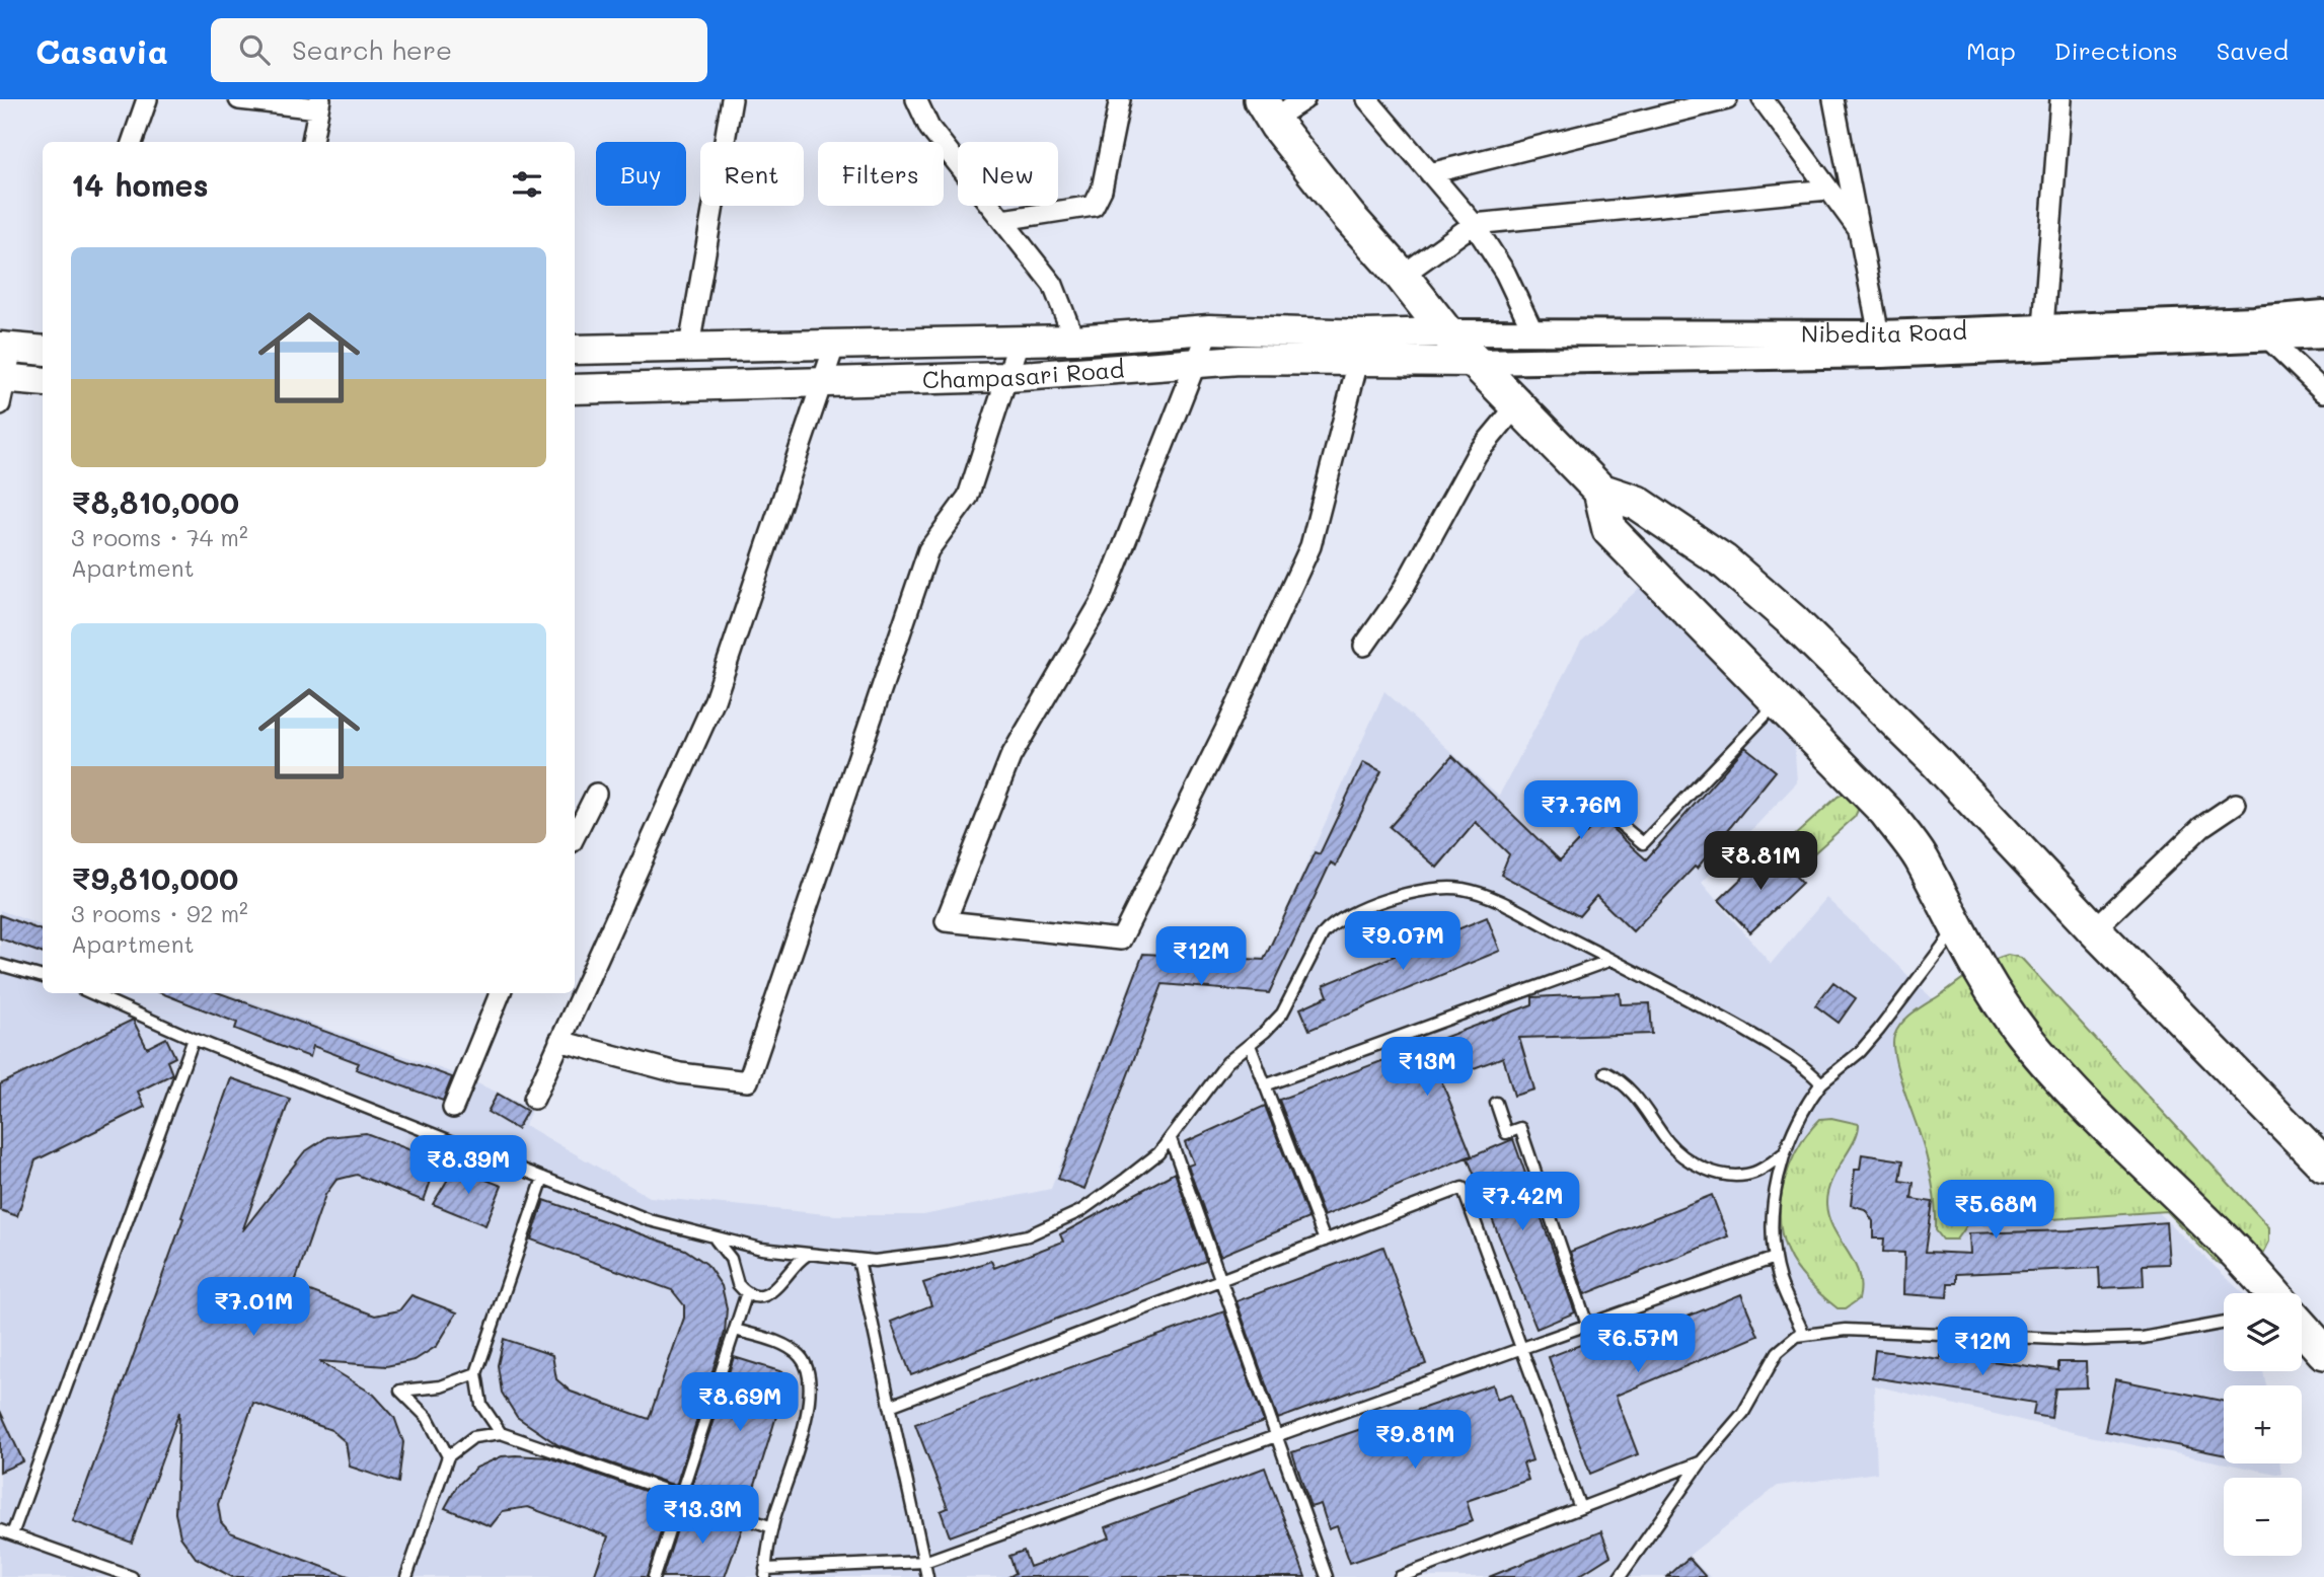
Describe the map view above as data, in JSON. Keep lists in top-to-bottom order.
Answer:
{
  "streets": {
    "main road": ["Champasari Road"],
    "street": ["Nibedita Road"]
  },
  "crossings": [
    ["Nibedita Road", "Champasari Road"]
  ],
  "page": {
    "header": "Casavia",
    "search": "Search here",
    "nav": ["Map", "Directions", "Saved"],
    "chip": [
      "Buy",
      "Rent",
      "Filters",
      "New"
    ],
    "heading": "14 homes",
    "list": [
      {
        "name": "₹8,810,000",
        "note": "3 rooms · 74 m² · Apartment"
      },
      {
        "name": "₹9,810,000",
        "note": "3 rooms · 92 m² · Apartment"
      }
    ],
    "price": [
      "₹7.76M",
      "₹8.81M",
      "₹9.07M",
      "₹12M",
      "₹13M",
      "₹8.39M",
      "₹7.42M",
      "₹5.68M",
      "₹7.01M",
      "₹6.57M",
      "₹12M",
      "₹8.69M",
      "₹9.81M",
      "₹13.3M"
    ],
    "map_buttons": ["+", "−"]
  }
}
